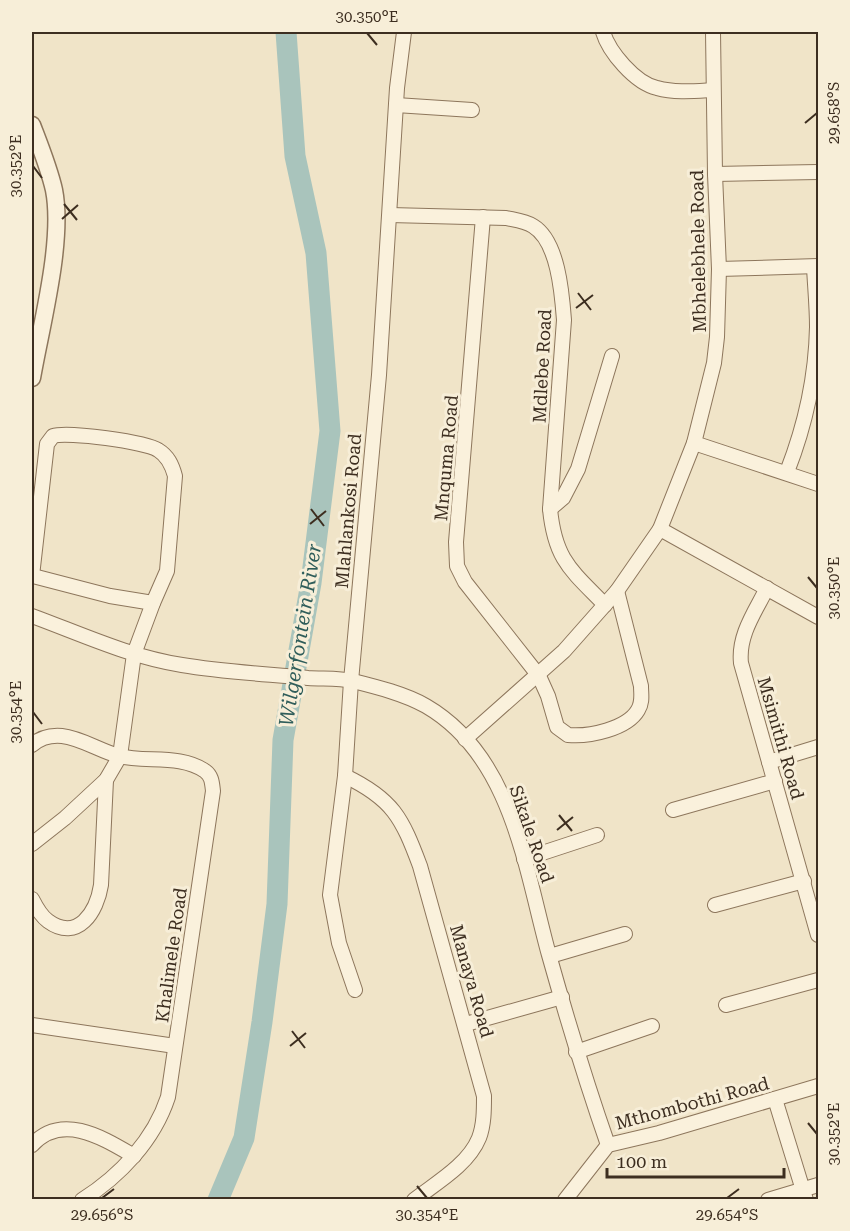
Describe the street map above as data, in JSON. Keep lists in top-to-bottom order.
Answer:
{
  "streets": {
    "street": [
      "Mbhelebhele Road",
      "Mdlebe Road",
      "Mnquma Road",
      "Mlahlankosi Road",
      "Msimithi Road",
      "Sikale Road",
      "Khalimele Road",
      "Manaya Road",
      "Mthombothi Road"
    ]
  },
  "crossings": [
    ["Mbhelebhele Road", "Mdlebe Road"],
    ["Mbhelebhele Road", "Mnquma Road"],
    ["Mbhelebhele Road", "Sikale Road"],
    ["Mdlebe Road", "Mnquma Road"],
    ["Mdlebe Road", "Mlahlankosi Road"],
    ["Mlahlankosi Road", "Sikale Road"],
    ["Mlahlankosi Road", "Manaya Road"],
    ["Sikale Road", "Mthombothi Road"]
  ],
  "water": ["Wilgerfontein River"],
  "scale_bar": "100 m",
  "coordinates": [
    "30.350°E",
    "29.658°S",
    "30.352°E",
    "30.354°E",
    "29.656°S",
    "29.654°S"
  ]
}
